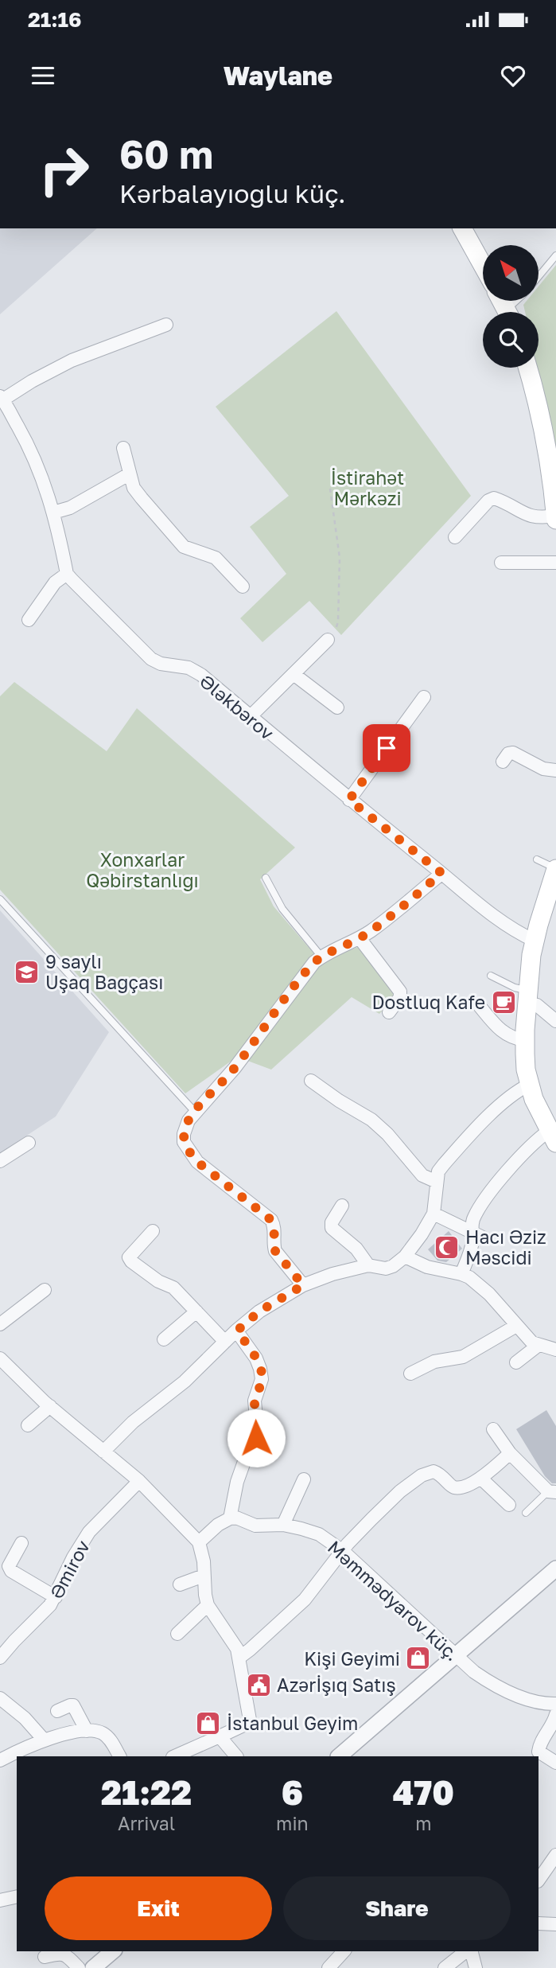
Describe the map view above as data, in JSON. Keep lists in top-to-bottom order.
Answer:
{
  "streets": {
    "street": ["Ələkbərov", "Əmirov", "Məmmədyarov küç."]
  },
  "parks": ["İstirahət Mərkəzi", "Xonxarlar Qəbirstanlığı"],
  "places": {
    "school or university": ["9 saylı Uşaq Bağçası"],
    "cafe": ["Dostluq Kafe"],
    "mosque": ["Hacı Əziz Məscidi"],
    "shop": ["Kişi Geyimi", "İstanbul Geyim"],
    "public building": ["Azərİşıq Satış"]
  },
  "north": "top left",
  "page": {
    "status": "21:16",
    "header": "Waylane",
    "turn": ["60 m", "Kərbalayıoğlu küç."],
    "eta": [
      "21:22",
      "Arrival",
      "6",
      "min",
      "470",
      "m"
    ],
    "buttons": ["Exit", "Share"]
  }
}
